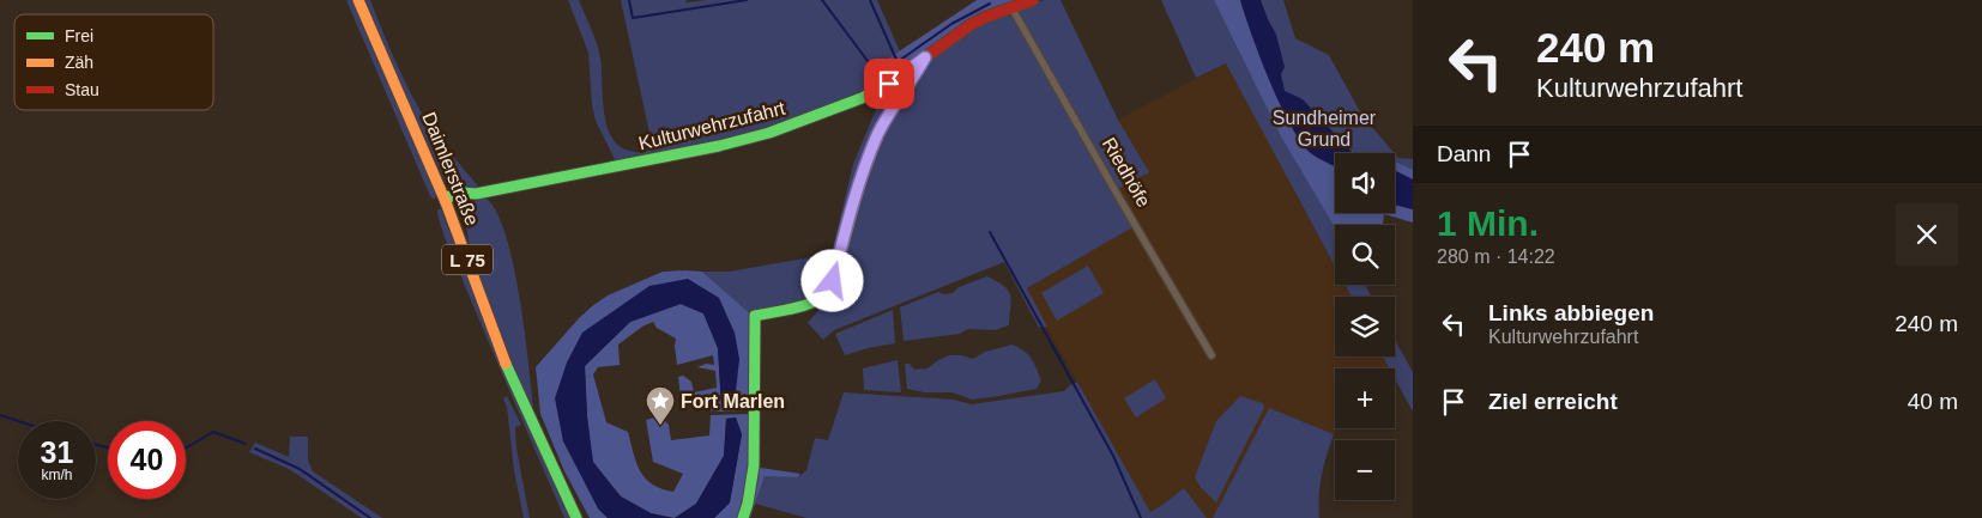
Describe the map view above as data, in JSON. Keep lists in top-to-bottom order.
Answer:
{
  "streets": {
    "street": [
      "Kulturwehrzufahrt",
      "Daimlerstraße",
      "Riedhöfe",
      "L 75"
    ]
  },
  "crossings": [
    ["Kulturwehrzufahrt", "Daimlerstraße"],
    ["Kulturwehrzufahrt", "Riedhöfe"]
  ],
  "parks": ["Sundheimer Grund"],
  "places": {
    "place": ["Fort Marlen"]
  },
  "legend": ["Frei", "Zäh", "Stau"],
  "page": {
    "turn": ["240 m", "Kulturwehrzufahrt"],
    "then": "Dann",
    "map_buttons": ["+", "−"],
    "heading": ["1 Min.", "280 m · 14:22"],
    "list": [
      {
        "name": "Links abbiegen",
        "note": "Kulturwehrzufahrt",
        "value": "240 m"
      },
      {
        "name": "Ziel erreicht",
        "value": "40 m"
      }
    ],
    "speed": "31 km/h",
    "limit": "40"
  }
}
